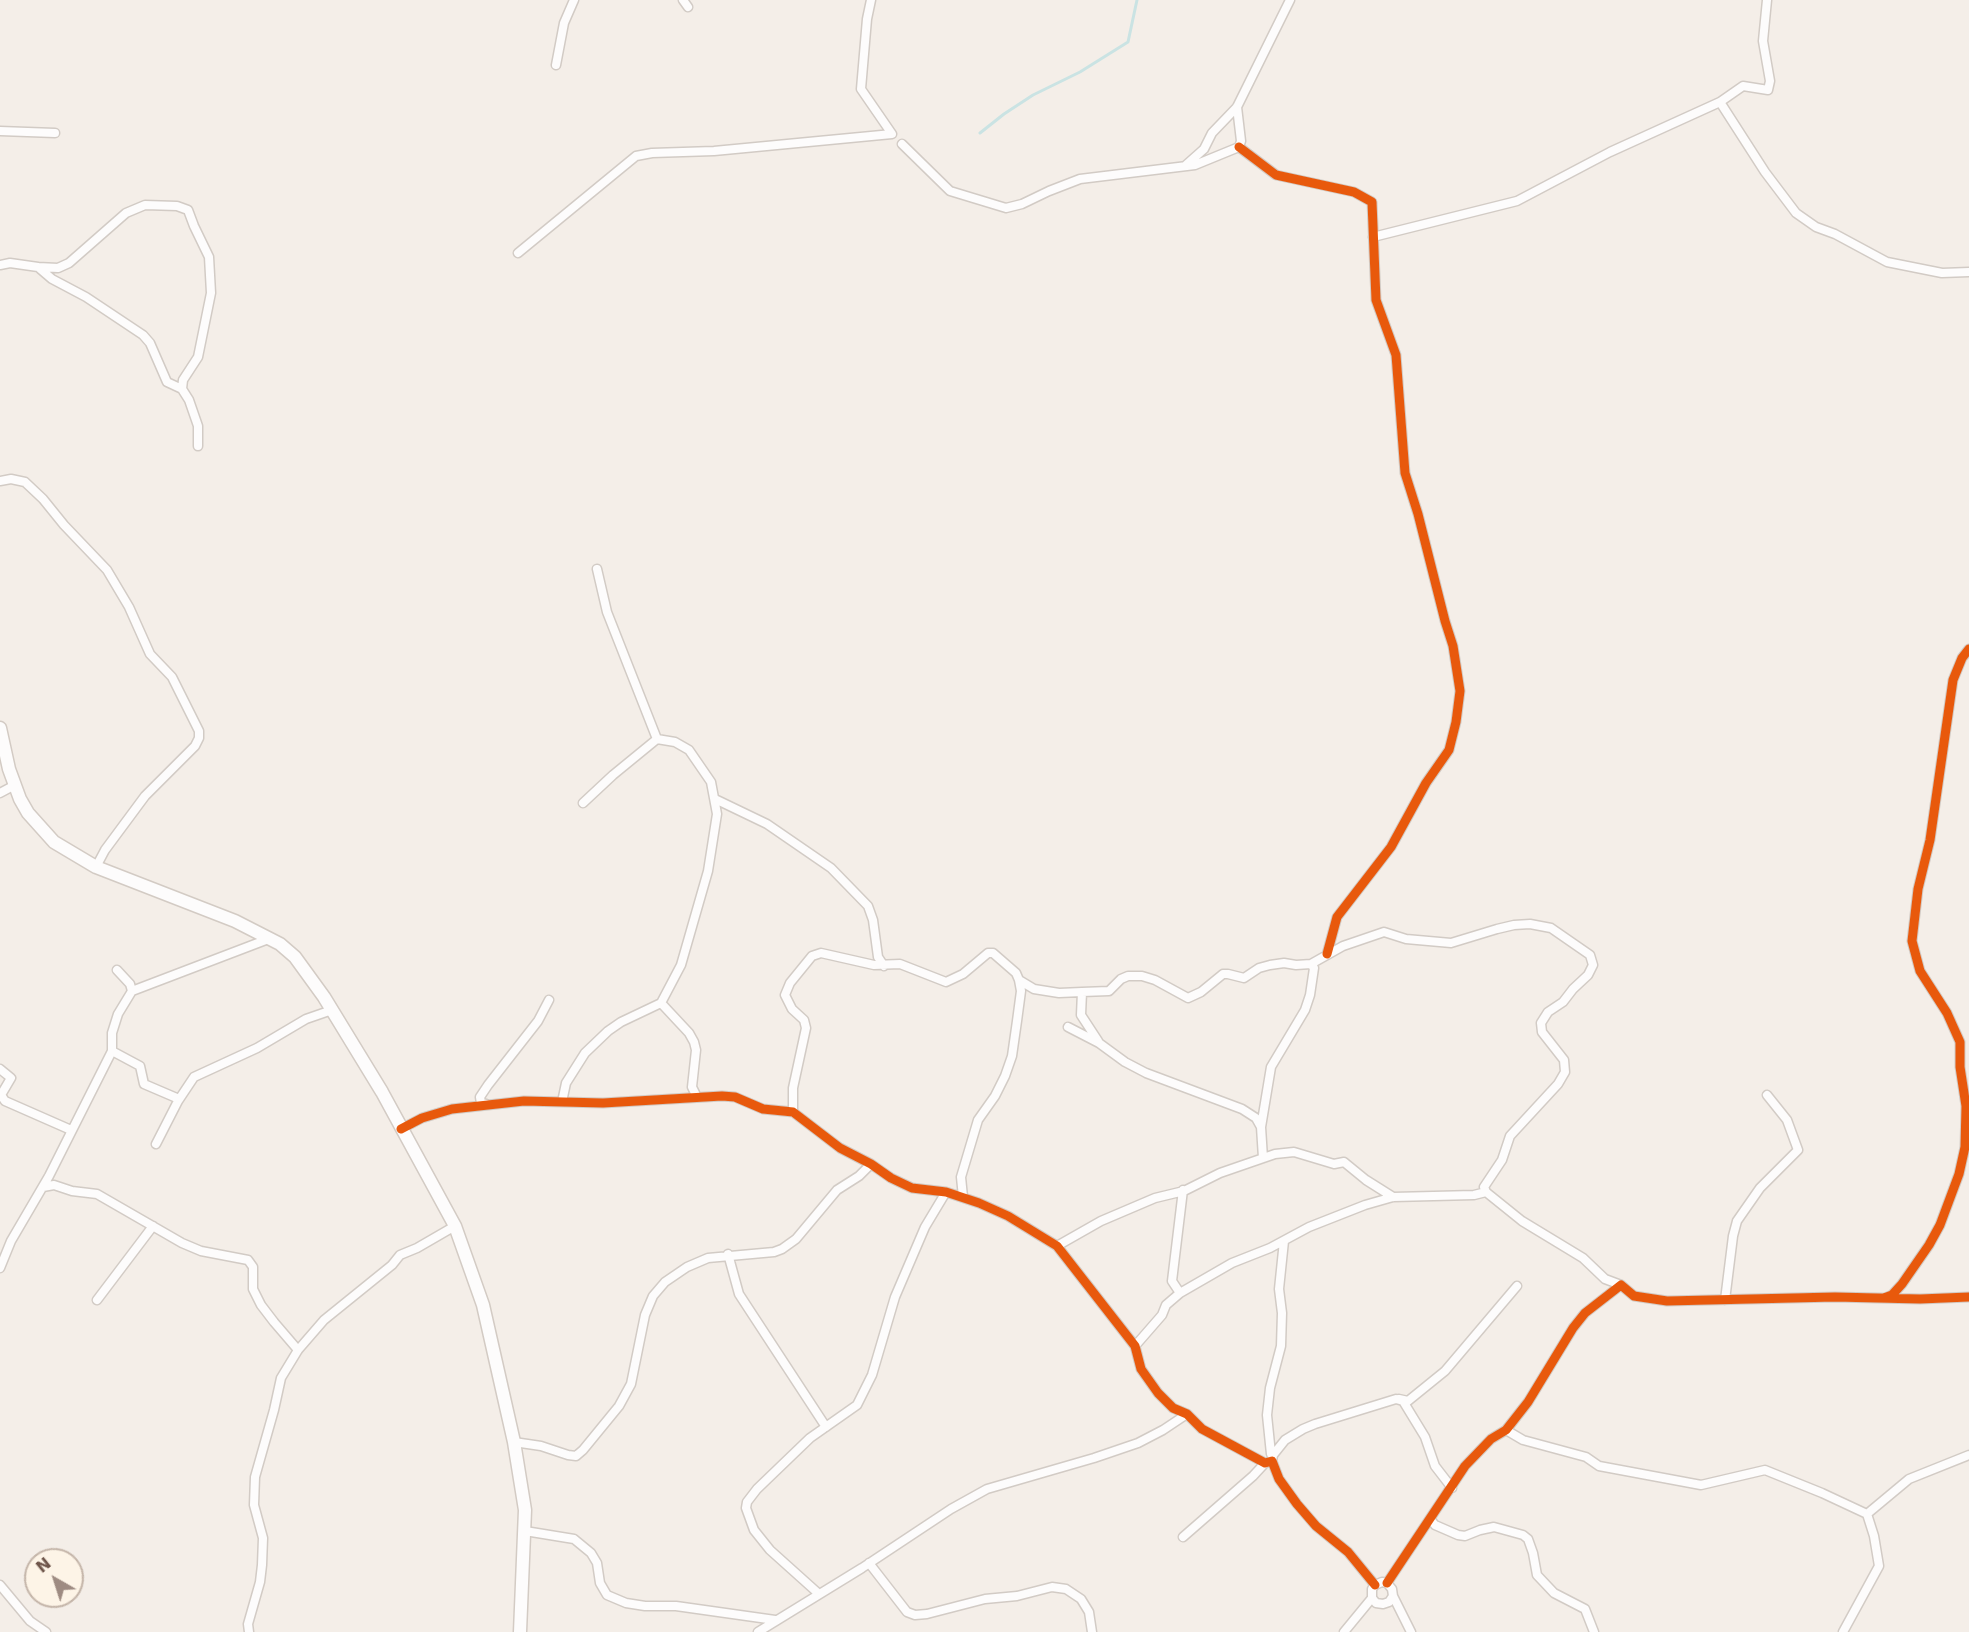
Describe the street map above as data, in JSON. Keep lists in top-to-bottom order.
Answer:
{
  "north": "top left"
}
